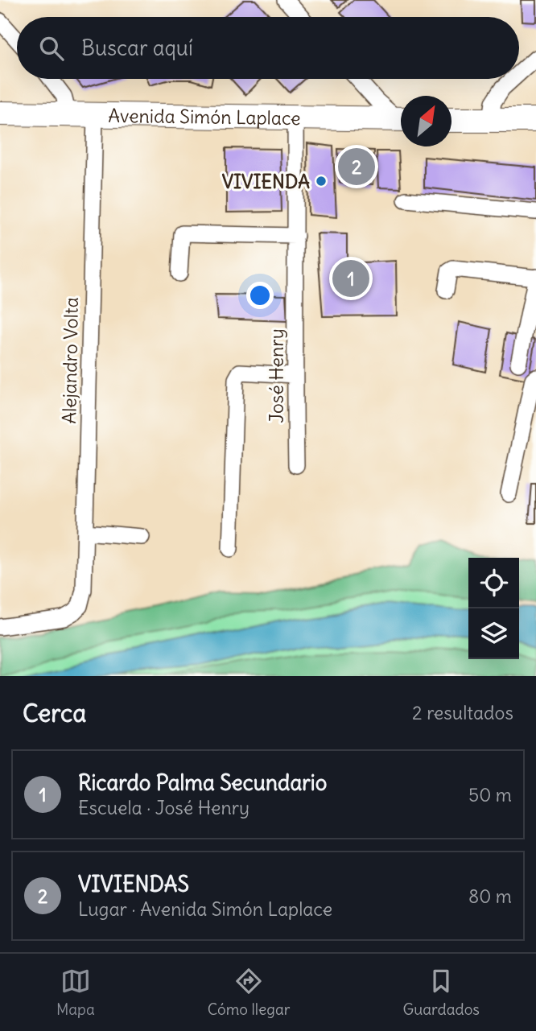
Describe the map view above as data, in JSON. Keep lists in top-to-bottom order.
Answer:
{
  "streets": {
    "main road": ["Avenida Simón Laplace"],
    "street": ["Alejandro Volta", "José Henry"]
  },
  "crossings": [
    ["Avenida Simón Laplace", "Alejandro Volta"],
    ["Avenida Simón Laplace", "José Henry"]
  ],
  "places": ["VIVIENDA"],
  "north": "top right",
  "page": {
    "search": "Buscar aquí",
    "pins": ["2", "1"],
    "heading": ["Cerca", "2 resultados"],
    "list": [
      {
        "mark": "1",
        "name": "Ricardo Palma Secundario",
        "note": "Escuela · José Henry",
        "value": "50 m"
      },
      {
        "mark": "2",
        "name": "VIVIENDAS",
        "note": "Lugar · Avenida Simón Laplace",
        "value": "80 m"
      }
    ],
    "nav": ["Mapa", "Cómo llegar", "Guardados"]
  }
}
